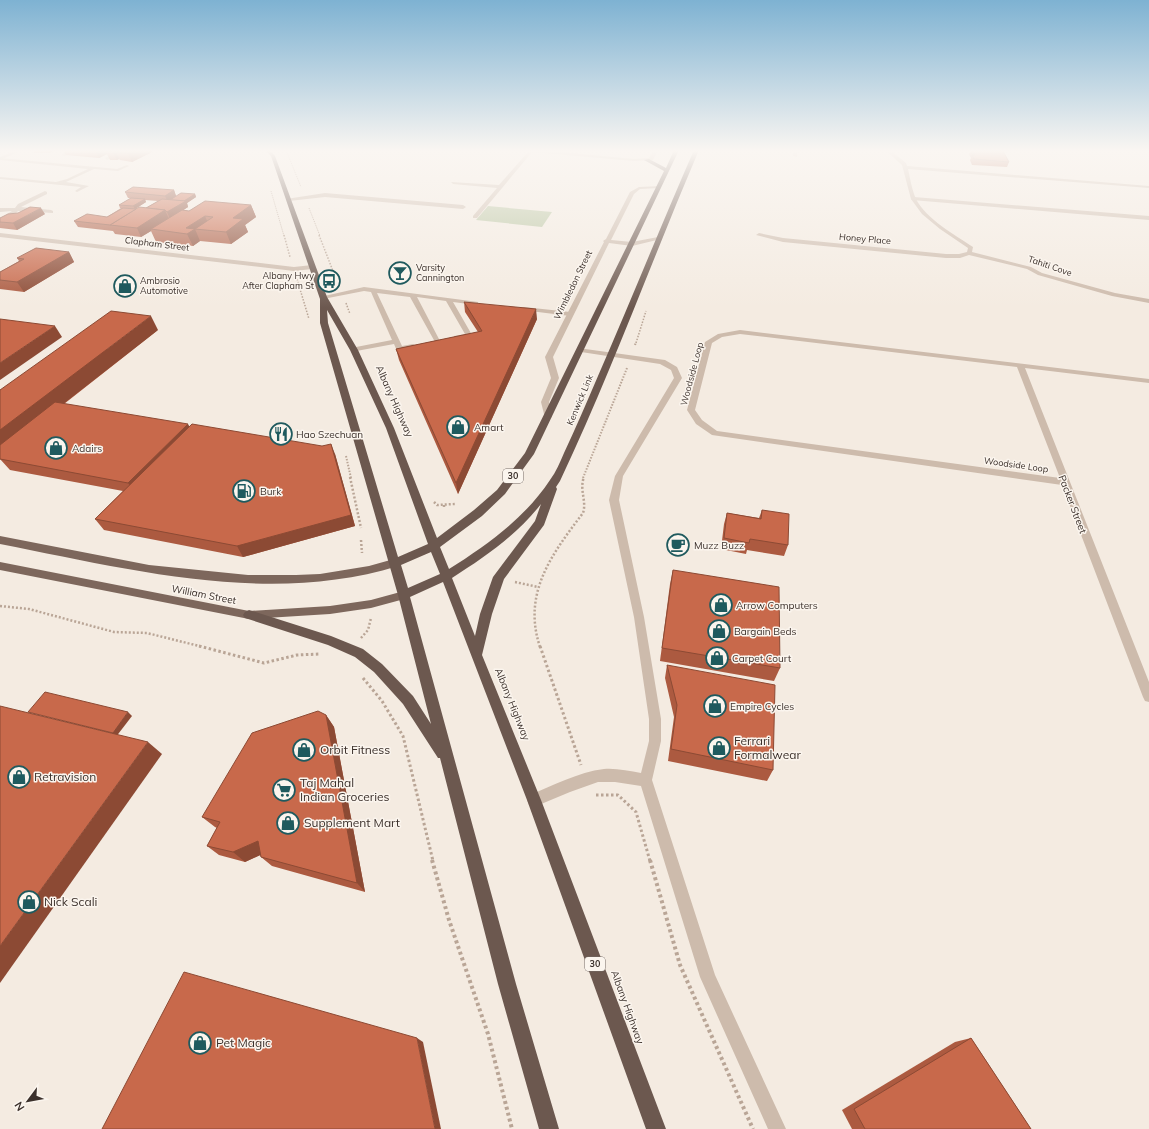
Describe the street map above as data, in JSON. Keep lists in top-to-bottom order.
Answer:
{
  "streets": {
    "highway": ["Kenwick Link", "Albany Highway", "30"],
    "main road": ["William Street"],
    "street": [
      "Honey Place",
      "Clapham Street",
      "Tahiti Cove",
      "Wimbledon Street",
      "Woodside Loop",
      "Packer Street"
    ]
  },
  "crossings": [
    ["Honey Place", "Tahiti Cove"],
    ["Clapham Street", "Albany Highway"],
    ["Wimbledon Street", "Kenwick Link"],
    ["Woodside Loop", "Packer Street"],
    ["Kenwick Link", "Albany Highway"],
    ["Kenwick Link", "William Street"],
    ["Albany Highway", "William Street"]
  ],
  "places": {
    "bar": ["Varsity Cannington"],
    "bus stop": ["Albany Hwy After Clapham St"],
    "shop": [
      "Ambrosio Automotive",
      "Amart",
      "Adairs",
      "Arrow Computers",
      "Bargain Beds",
      "Carpet Court",
      "Empire Cycles",
      "Ferrari Formalwear",
      "Orbit Fitness",
      "Retravision",
      "Supplement Mart",
      "Nick Scali",
      "Pet Magic"
    ],
    "restaurant": ["Hao Szechuan"],
    "fuel station": ["Burk"],
    "cafe": ["Muzz Buzz"],
    "supermarket": ["Taj Mahal Indian Groceries"]
  },
  "north": "bottom left"
}
